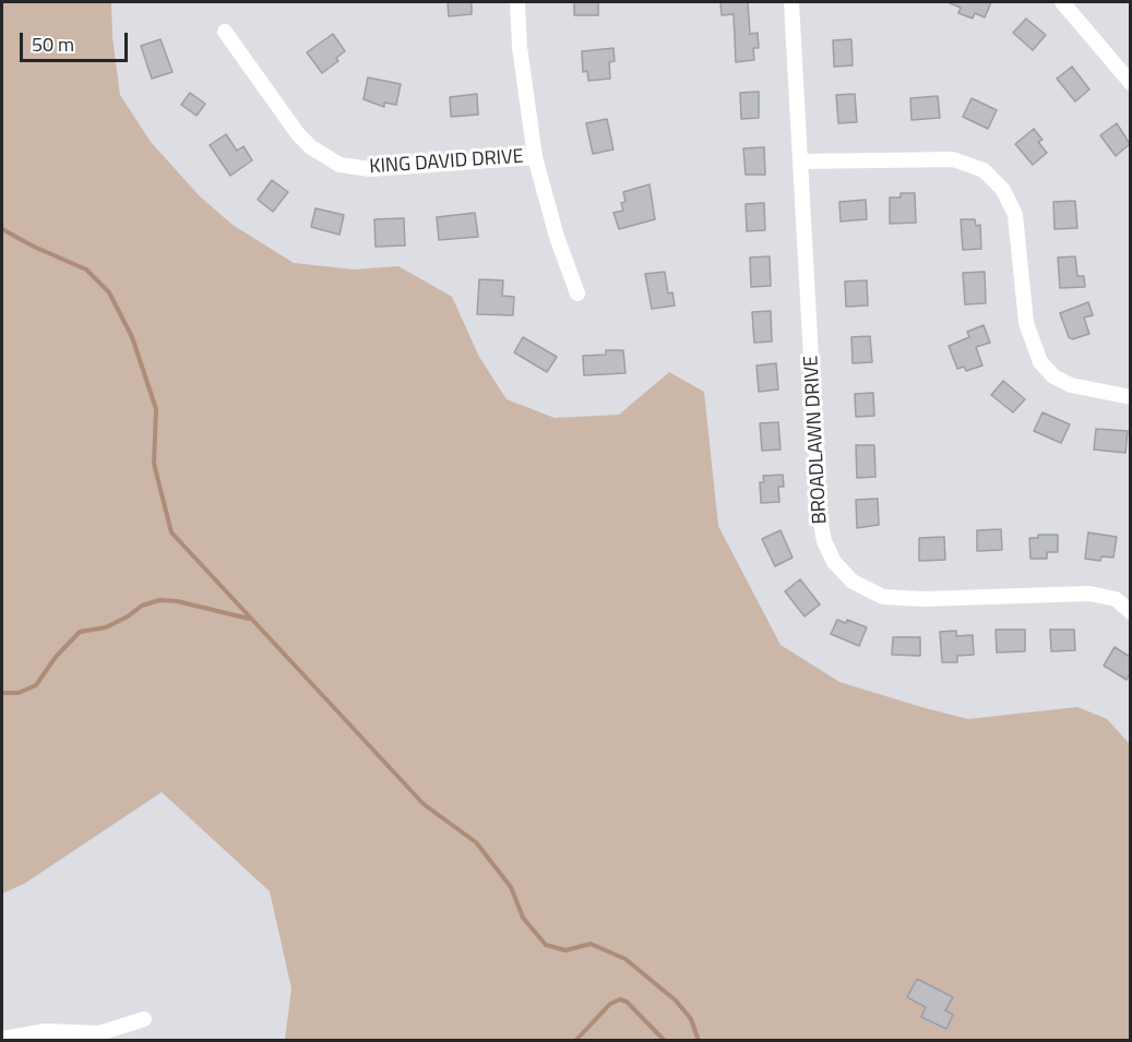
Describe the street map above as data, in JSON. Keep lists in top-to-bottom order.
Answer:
{
  "streets": {
    "street": ["KING DAVID DRIVE", "BROADLAWN DRIVE"]
  },
  "scale_bar": "50 m"
}
